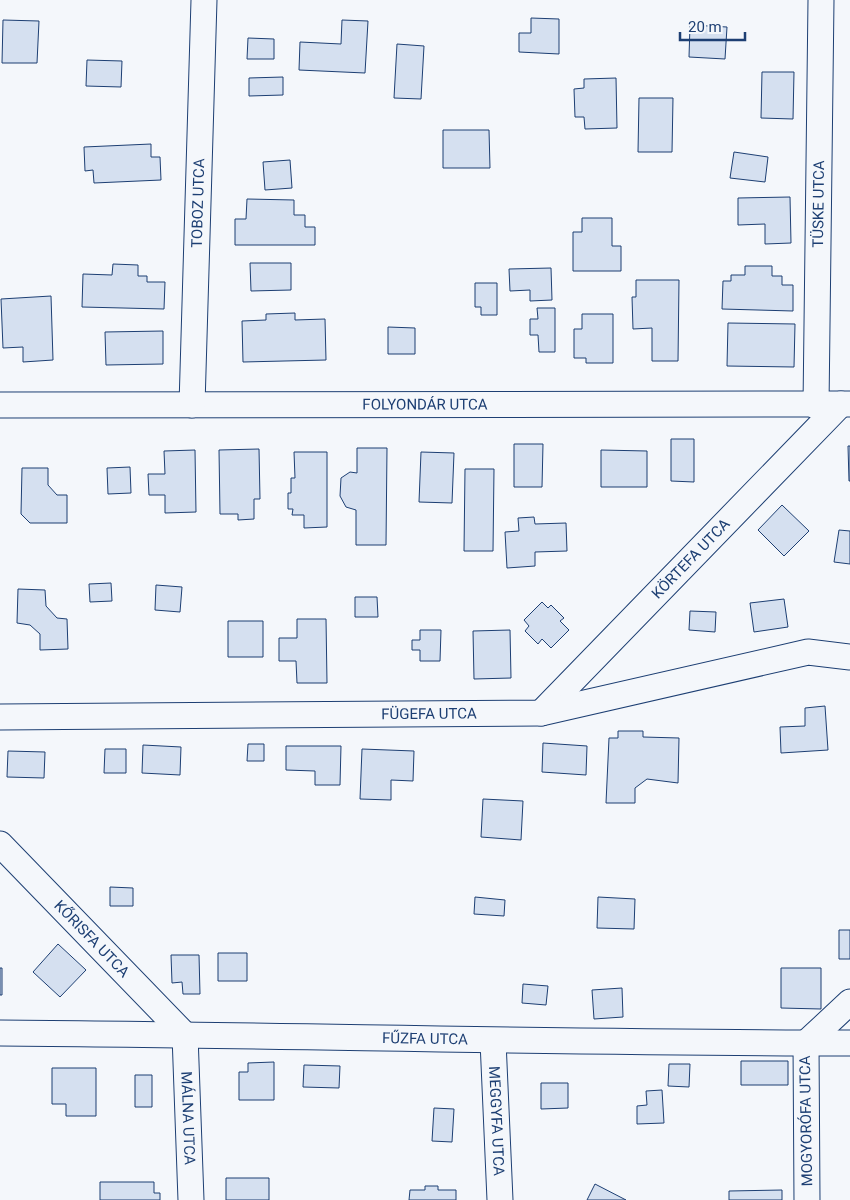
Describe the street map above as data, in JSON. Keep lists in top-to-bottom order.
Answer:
{
  "streets": {
    "street": [
      "TOBOZ UTCA",
      "TÜSKE UTCA",
      "FOLYONDÁR UTCA",
      "KÖRTEFA UTCA",
      "FÜGEFA UTCA",
      "KŐRISFA UTCA",
      "FŰZFA UTCA",
      "MÁLNA UTCA",
      "MEGGYFA UTCA",
      "MOGYORÓFA UTCA"
    ]
  },
  "crossings": [
    ["TOBOZ UTCA", "FOLYONDÁR UTCA"],
    ["TÜSKE UTCA", "FOLYONDÁR UTCA"],
    ["FOLYONDÁR UTCA", "KÖRTEFA UTCA"],
    ["KÖRTEFA UTCA", "FÜGEFA UTCA"],
    ["KŐRISFA UTCA", "FŰZFA UTCA"],
    ["KŐRISFA UTCA", "MÁLNA UTCA"],
    ["FŰZFA UTCA", "MÁLNA UTCA"],
    ["FŰZFA UTCA", "MEGGYFA UTCA"],
    ["FŰZFA UTCA", "MOGYORÓFA UTCA"]
  ],
  "scale_bar": "20 m"
}
